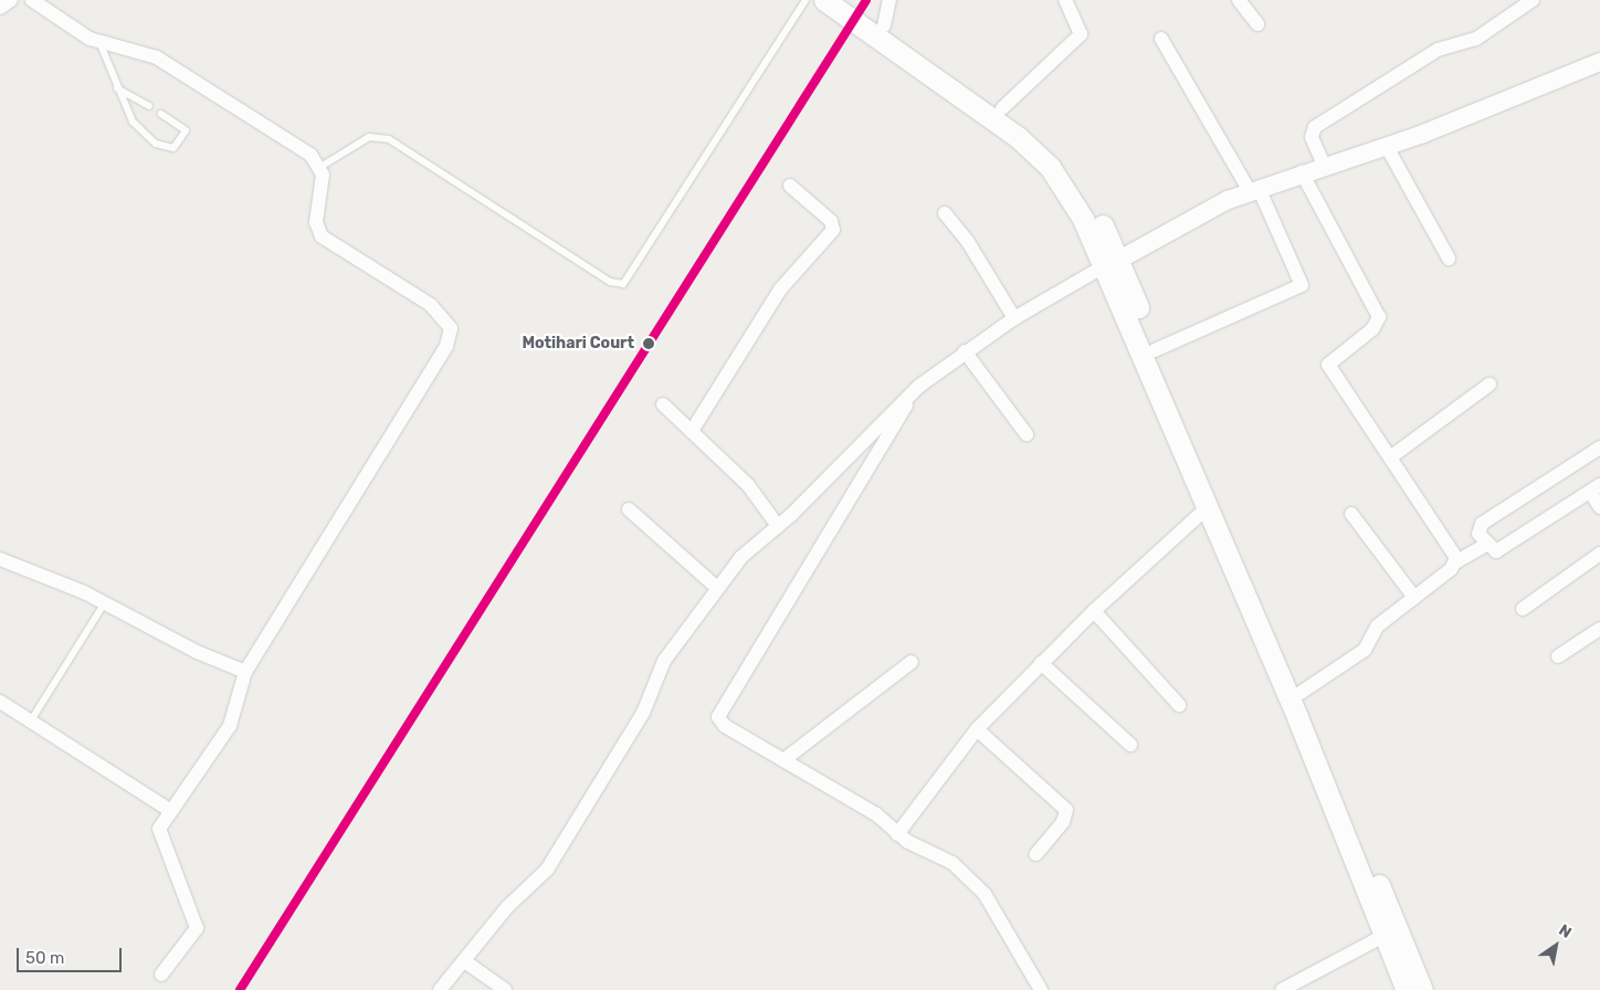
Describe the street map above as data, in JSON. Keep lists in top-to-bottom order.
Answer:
{
  "places": ["Motihari Court"],
  "scale_bar": "50 m",
  "north": "top right"
}
